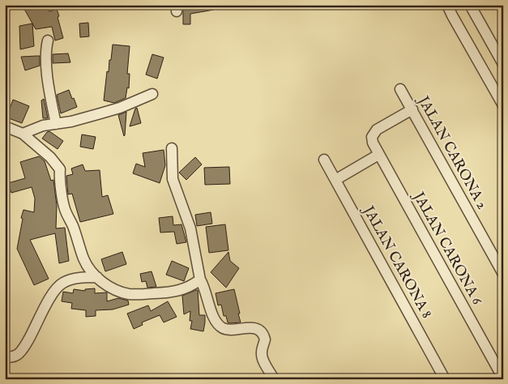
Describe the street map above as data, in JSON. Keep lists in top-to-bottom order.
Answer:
{
  "streets": {
    "street": ["JALAN CARONA 2", "JALAN CARONA 6", "JALAN CARONA 8"]
  },
  "crossings": [
    ["JALAN CARONA 2", "JALAN CARONA 6"]
  ]
}
